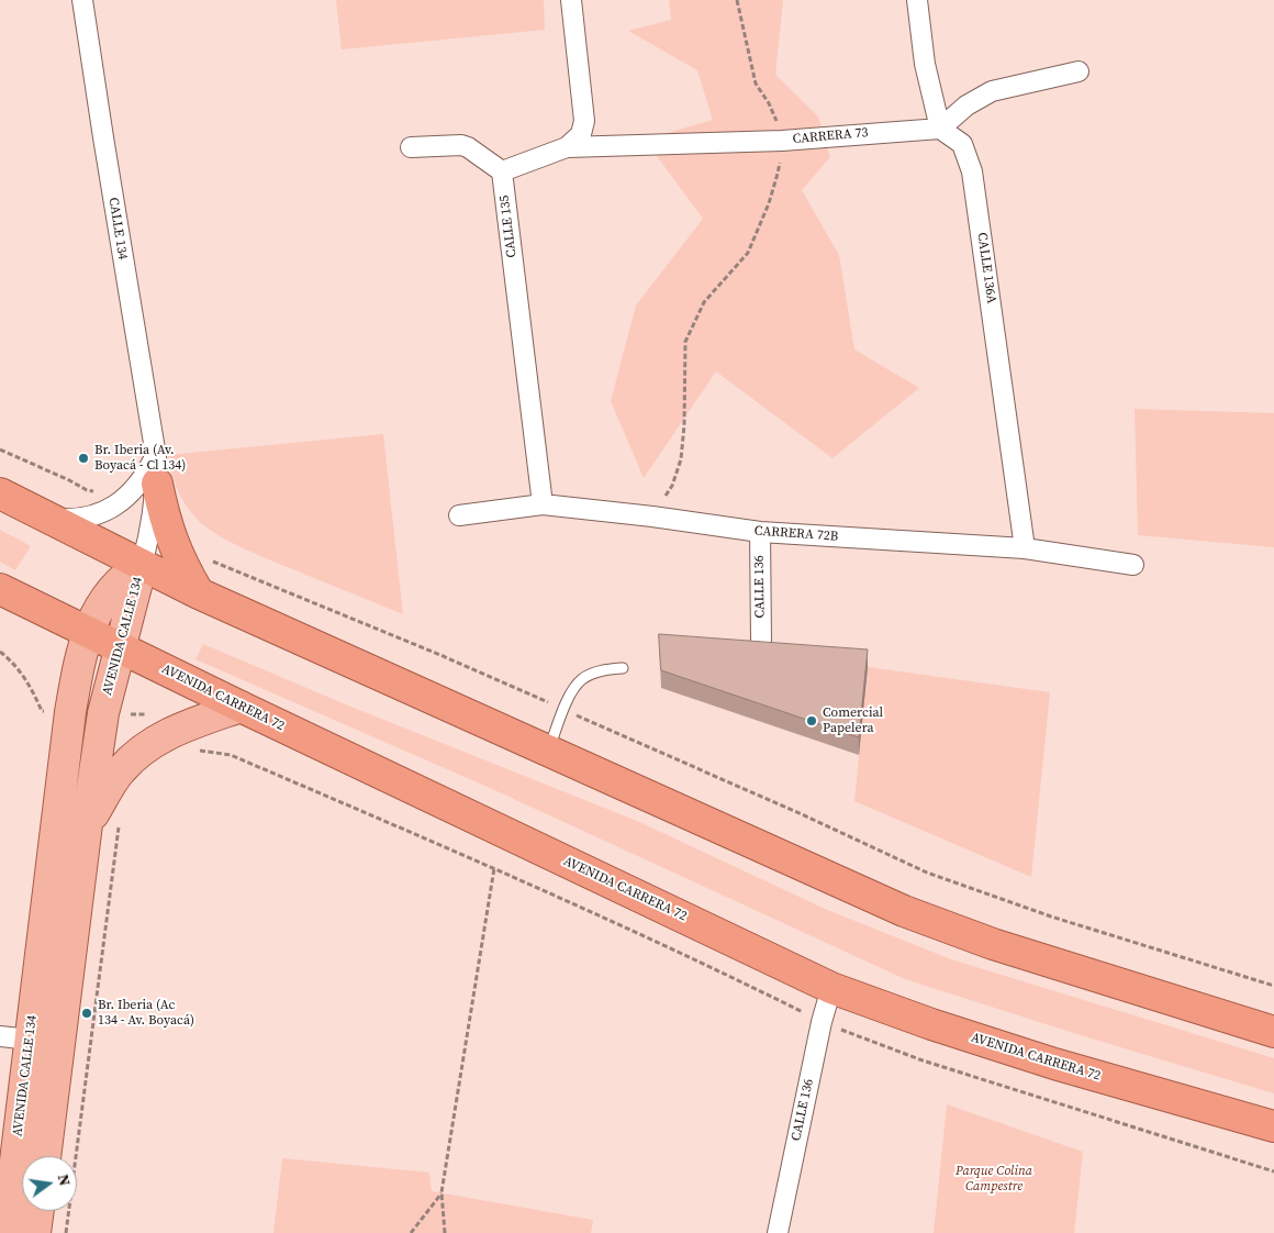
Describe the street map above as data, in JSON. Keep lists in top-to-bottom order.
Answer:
{
  "streets": {
    "highway": ["AVENIDA CARRERA 72"],
    "main road": ["AVENIDA CALLE 134"],
    "street": [
      "CARRERA 73",
      "CALLE 135",
      "CALLE 134",
      "CALLE 136A",
      "CARRERA 72B",
      "CALLE 136"
    ]
  },
  "crossings": [
    ["CARRERA 73", "CALLE 136A"],
    ["CALLE 135", "CARRERA 72B"],
    ["CALLE 134", "AVENIDA CALLE 134"],
    ["CALLE 136A", "CARRERA 72B"],
    ["CARRERA 72B", "CALLE 136"],
    ["CALLE 136", "AVENIDA CARRERA 72"],
    ["AVENIDA CALLE 134", "AVENIDA CARRERA 72"]
  ],
  "parks": ["Parque Colina Campestre"],
  "places": ["Br. Iberia (Av. Boyacá - Cl 134)", "Comercial Papelera", "Br. Iberia (Ac 134 - Av. Boyacá)"],
  "north": "right"
}
